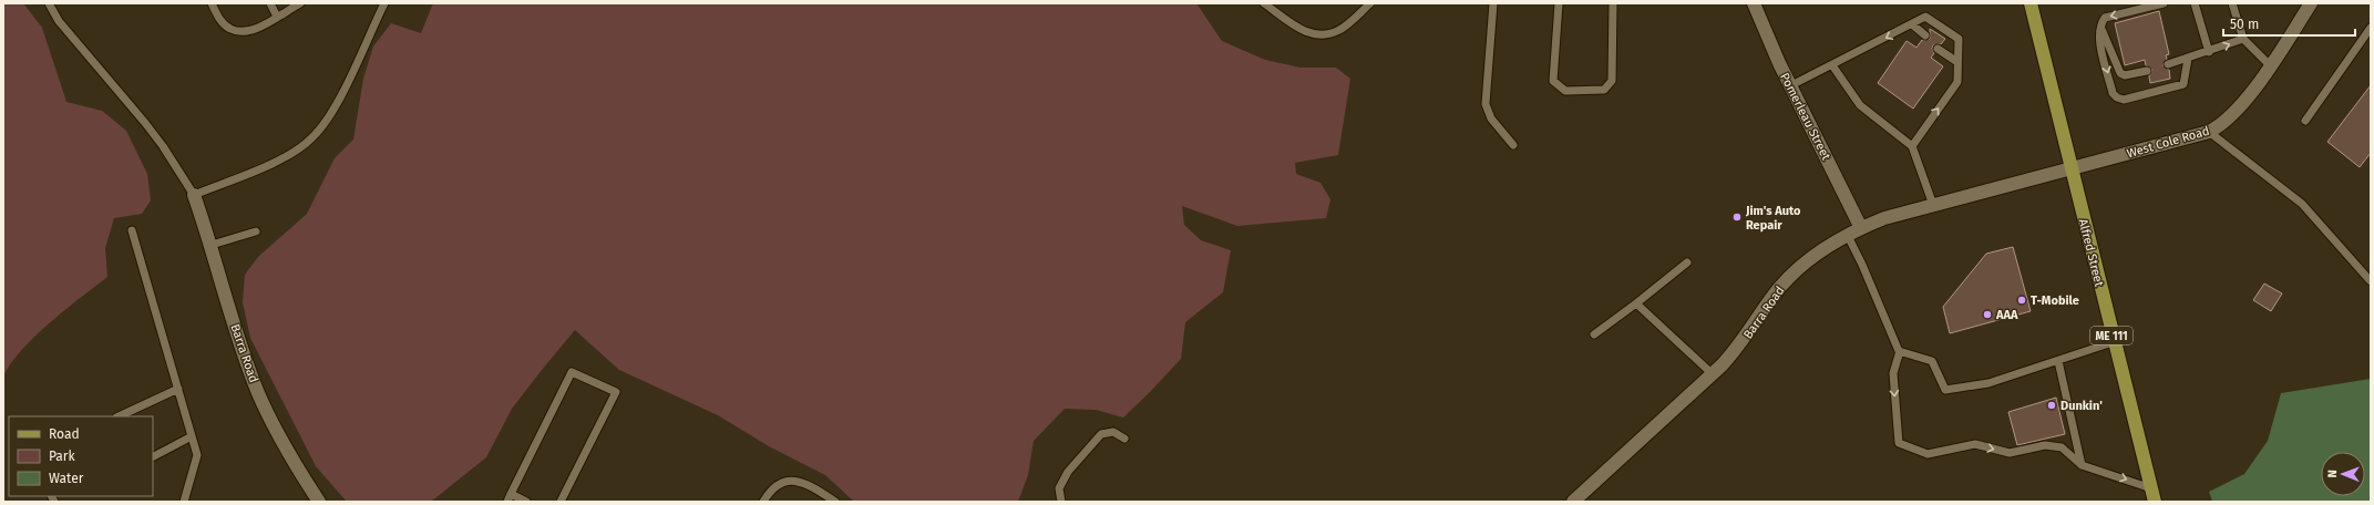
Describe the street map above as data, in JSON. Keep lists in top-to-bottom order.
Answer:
{
  "streets": {
    "main road": ["Alfred Street", "ME 111"],
    "street": ["Pomerleau Street", "West Cole Road", "Barra Road"]
  },
  "crossings": [
    ["Pomerleau Street", "Barra Road"],
    ["West Cole Road", "Alfred Street"],
    ["West Cole Road", "Barra Road"],
    ["Alfred Street", "Barra Road"]
  ],
  "places": [
    "Jim's Auto Repair",
    "T-Mobile",
    "AAA",
    "Dunkin'"
  ],
  "legend": ["Road", "Park", "Water"],
  "scale_bar": "50 m",
  "north": "left"
}
